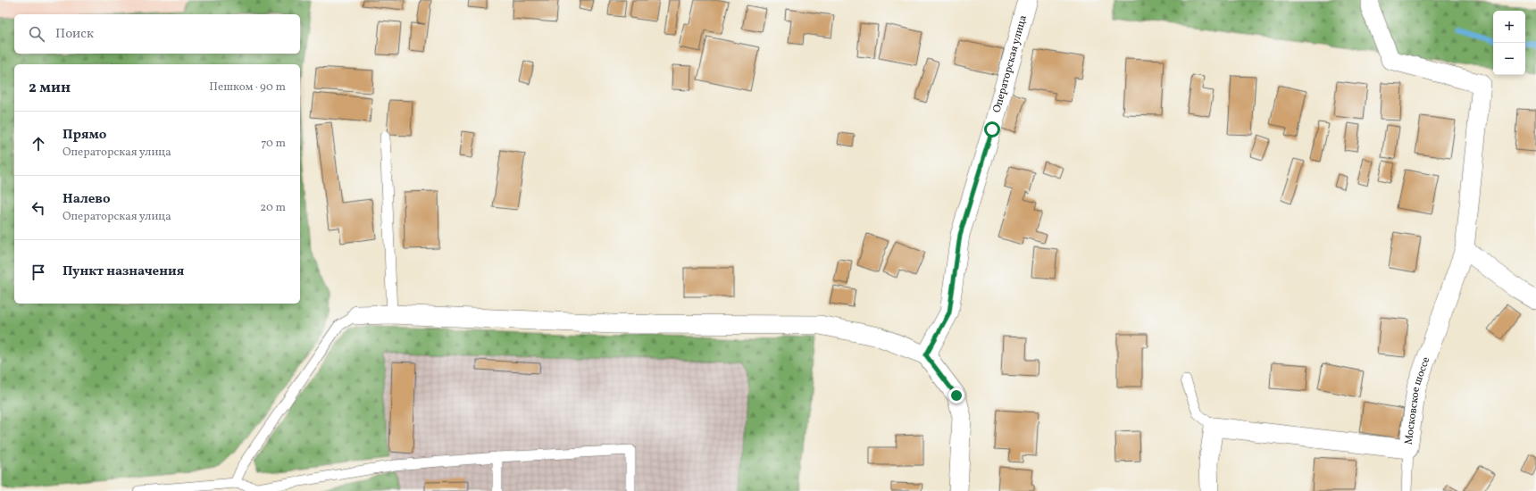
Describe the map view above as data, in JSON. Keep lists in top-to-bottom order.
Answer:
{
  "streets": {
    "street": ["Операторская улица", "Московское шоссе"]
  },
  "page": {
    "map_buttons": ["+", "−"],
    "search": "Поиск",
    "heading": ["2 мин", "Пешком · 90 m"],
    "list": [
      ["Прямо", "Операторская улица", "70 m"],
      ["Налево", "Операторская улица", "20 m"],
      "Пункт назначения"
    ]
  }
}
